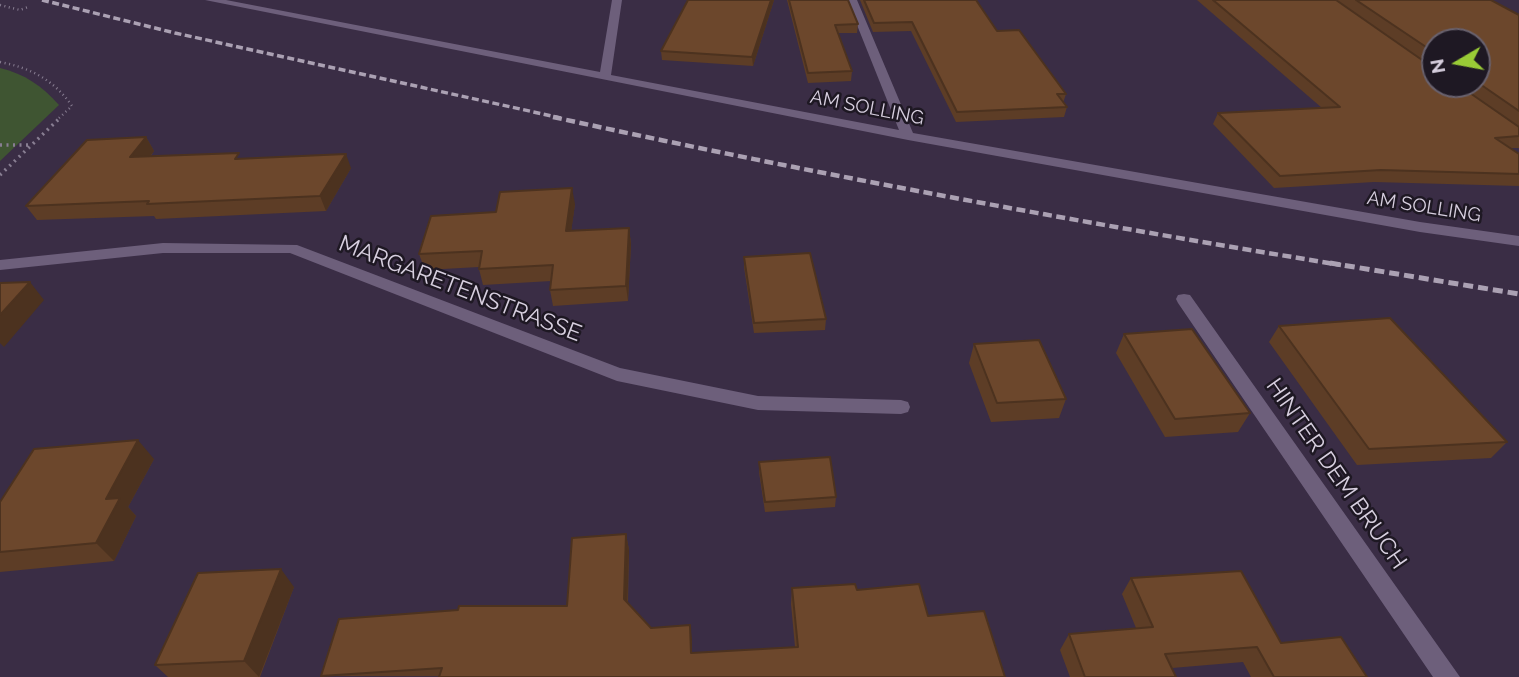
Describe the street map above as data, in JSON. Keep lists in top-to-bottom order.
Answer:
{
  "streets": {
    "street": ["AM SOLLING", "MARGARETENSTRASSE", "HINTER DEM BRUCH"]
  },
  "north": "left"
}
